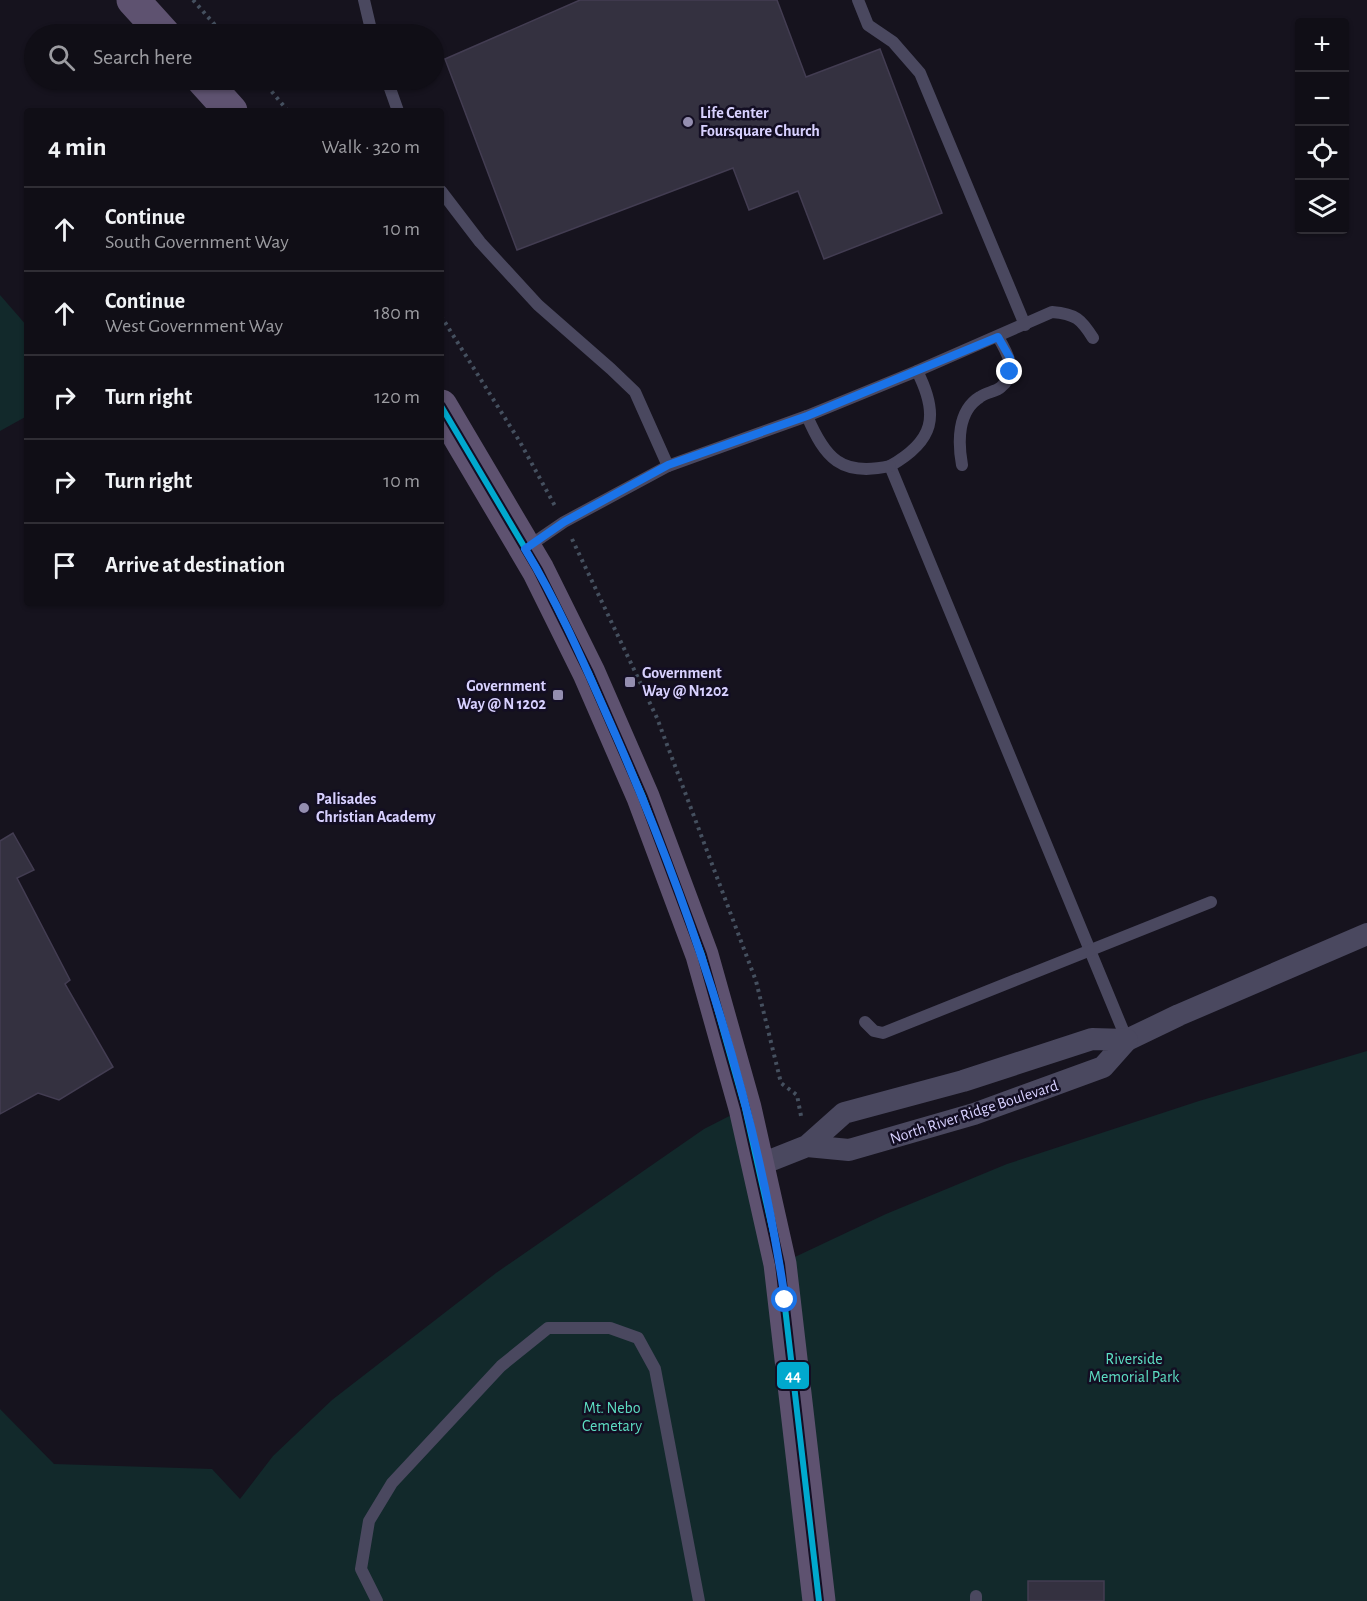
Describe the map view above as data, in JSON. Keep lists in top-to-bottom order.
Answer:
{
  "streets": {
    "street": ["North River Ridge Boulevard"]
  },
  "parks": ["Riverside Memorial Park", "Mt. Nebo Cemetary"],
  "places": {
    "other": ["Life Center Foursquare Church", "Palisades Christian Academy"],
    "transit": ["Government Way @ N1202", "Government Way @ N 1202"]
  },
  "lines": ["transit line 44"],
  "page": {
    "map_buttons": ["+", "−"],
    "search": "Search here",
    "heading": ["4 min", "Walk · 320 m"],
    "list": [
      ["Continue", "South Government Way", "10 m"],
      ["Continue", "West Government Way", "180 m"],
      ["Turn right", "120 m"],
      ["Turn right", "10 m"],
      "Arrive at destination"
    ]
  }
}
